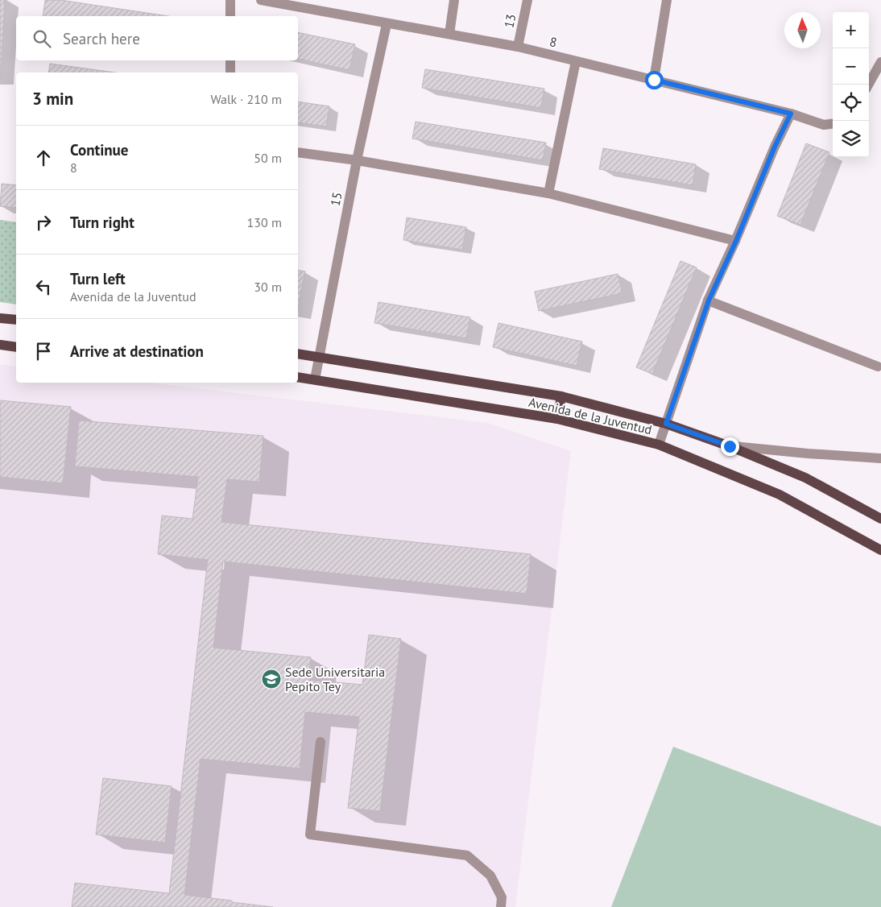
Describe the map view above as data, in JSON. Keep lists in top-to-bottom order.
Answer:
{
  "streets": {
    "main road": ["Avenida de la Juventud"],
    "street": ["13", "8", "15"]
  },
  "crossings": [
    ["13", "8"],
    ["8", "15"],
    ["15", "Avenida de la Juventud"]
  ],
  "places": {
    "school or university": ["Sede Universitaria Pepito Tey"]
  },
  "north": "top",
  "page": {
    "map_buttons": ["+", "−"],
    "search": "Search here",
    "heading": ["3 min", "Walk · 210 m"],
    "list": [
      ["Continue", "8", "50 m"],
      ["Turn right", "130 m"],
      ["Turn left", "Avenida de la Juventud", "30 m"],
      "Arrive at destination"
    ]
  }
}
